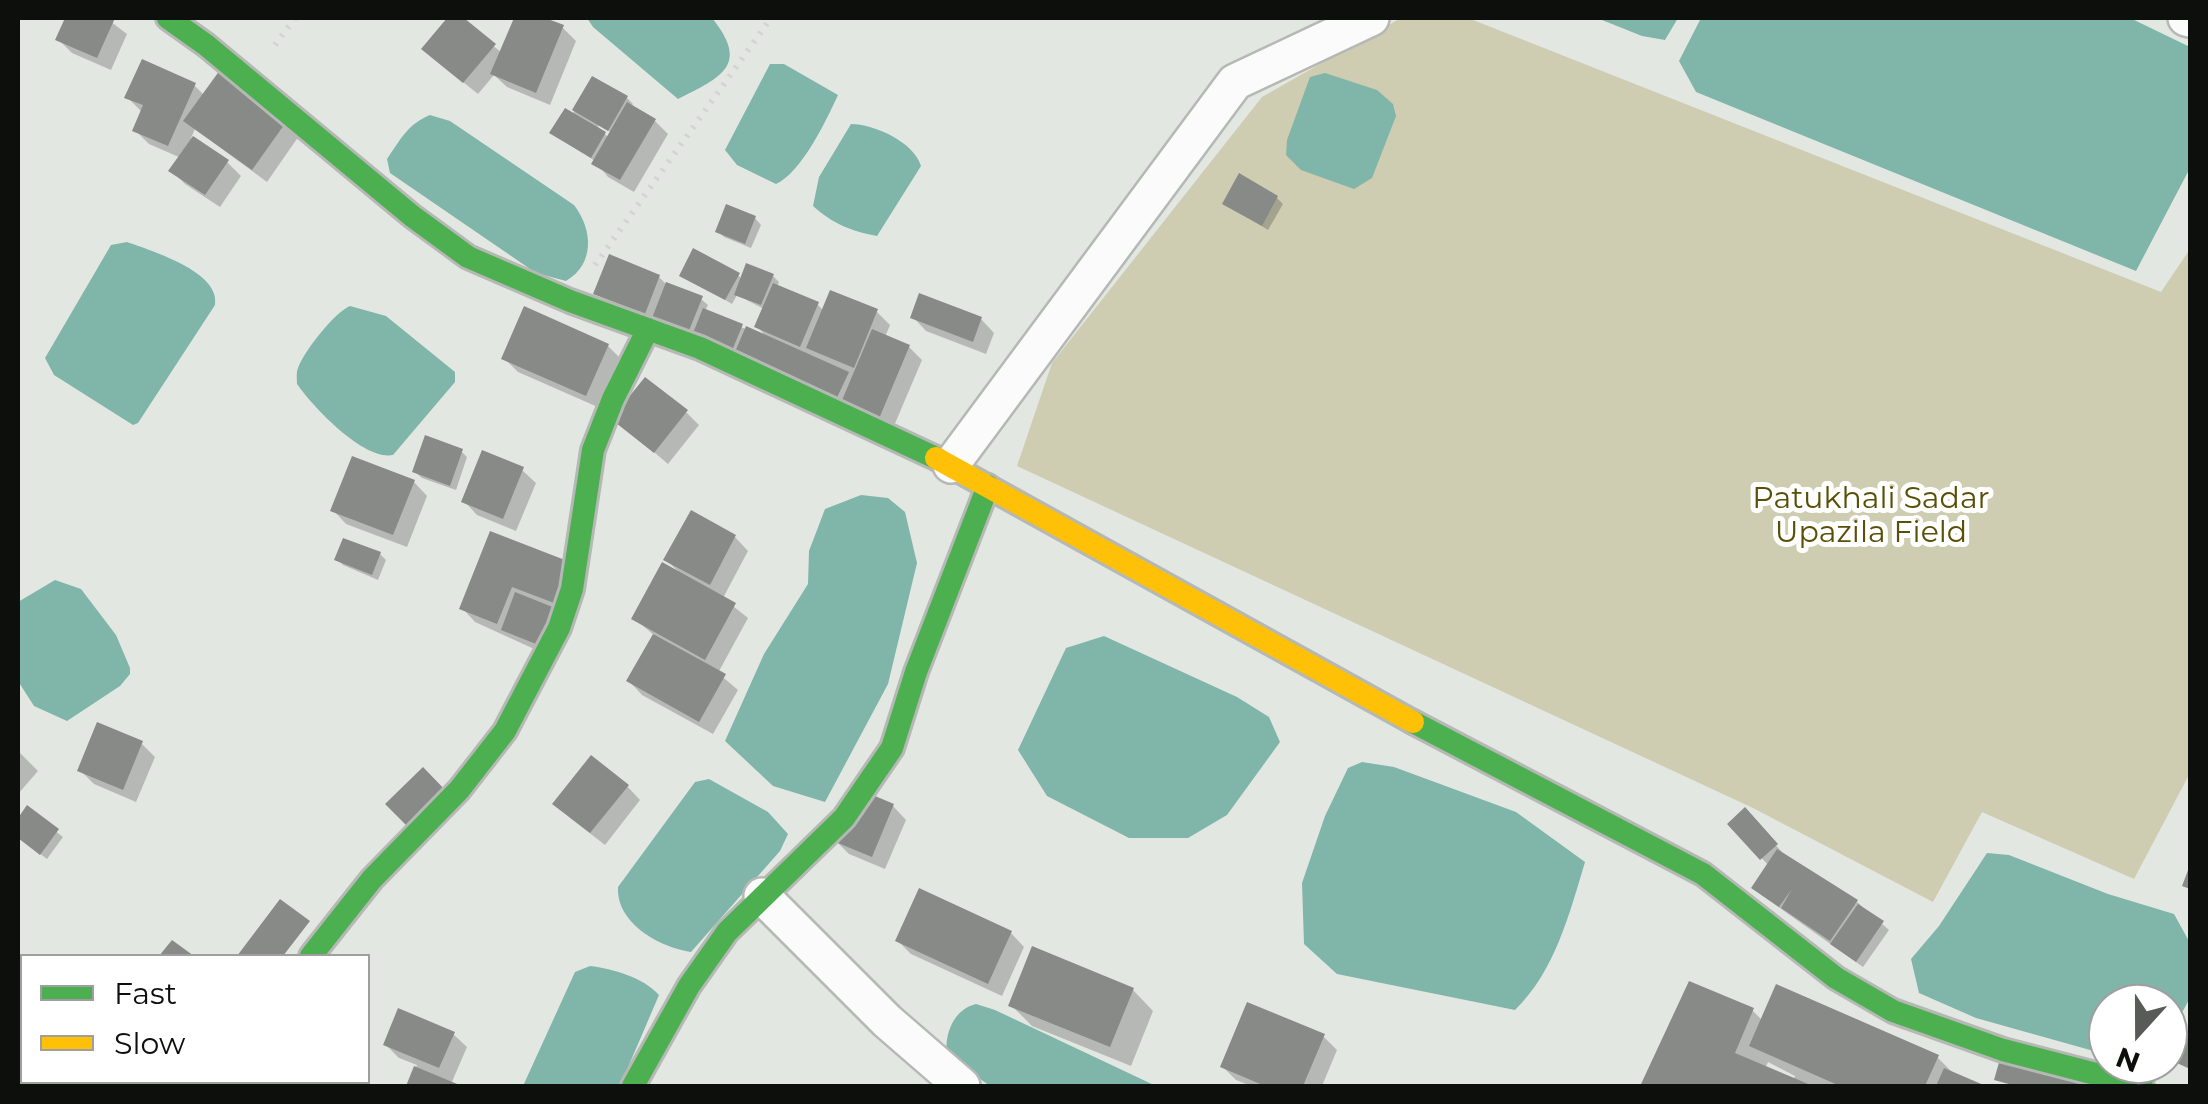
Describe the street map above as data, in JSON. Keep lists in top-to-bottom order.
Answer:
{
  "parks": ["Patukhali Sadar Upazila Field"],
  "legend": ["Fast", "Slow"],
  "north": "bottom"
}
